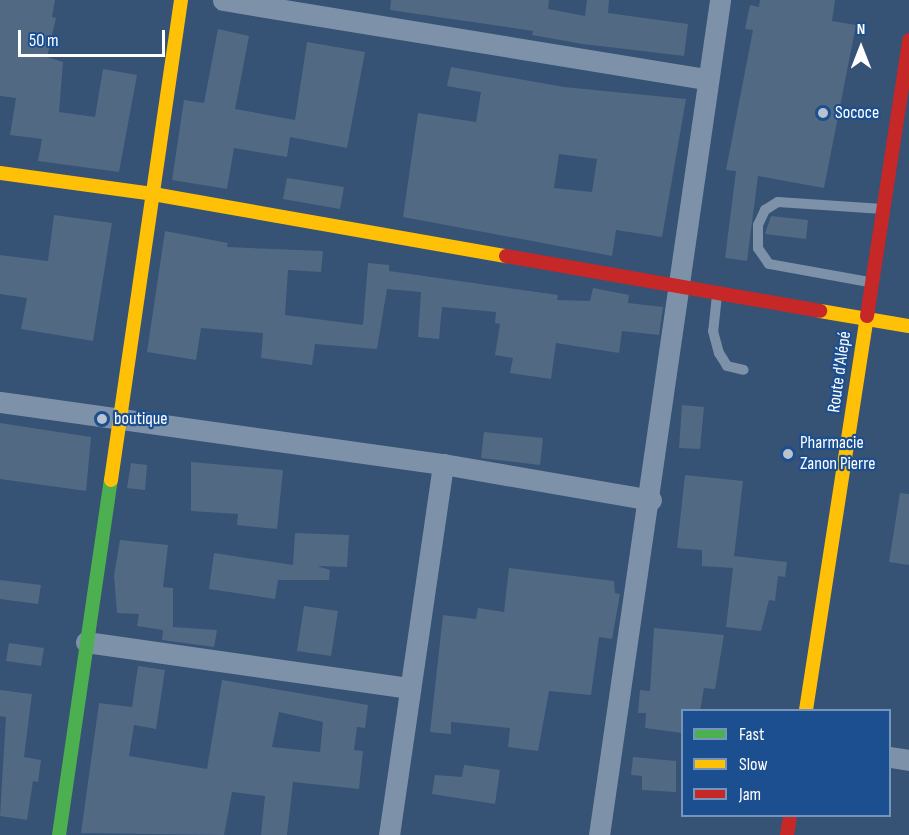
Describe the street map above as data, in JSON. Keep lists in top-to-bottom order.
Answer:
{
  "streets": {
    "street": ["Route d'Alépé"]
  },
  "places": ["Sococe", "boutique", "Pharmacie Zanon Pierre"],
  "legend": ["Fast", "Slow", "Jam"],
  "scale_bar": "50 m",
  "north": "top"
}
